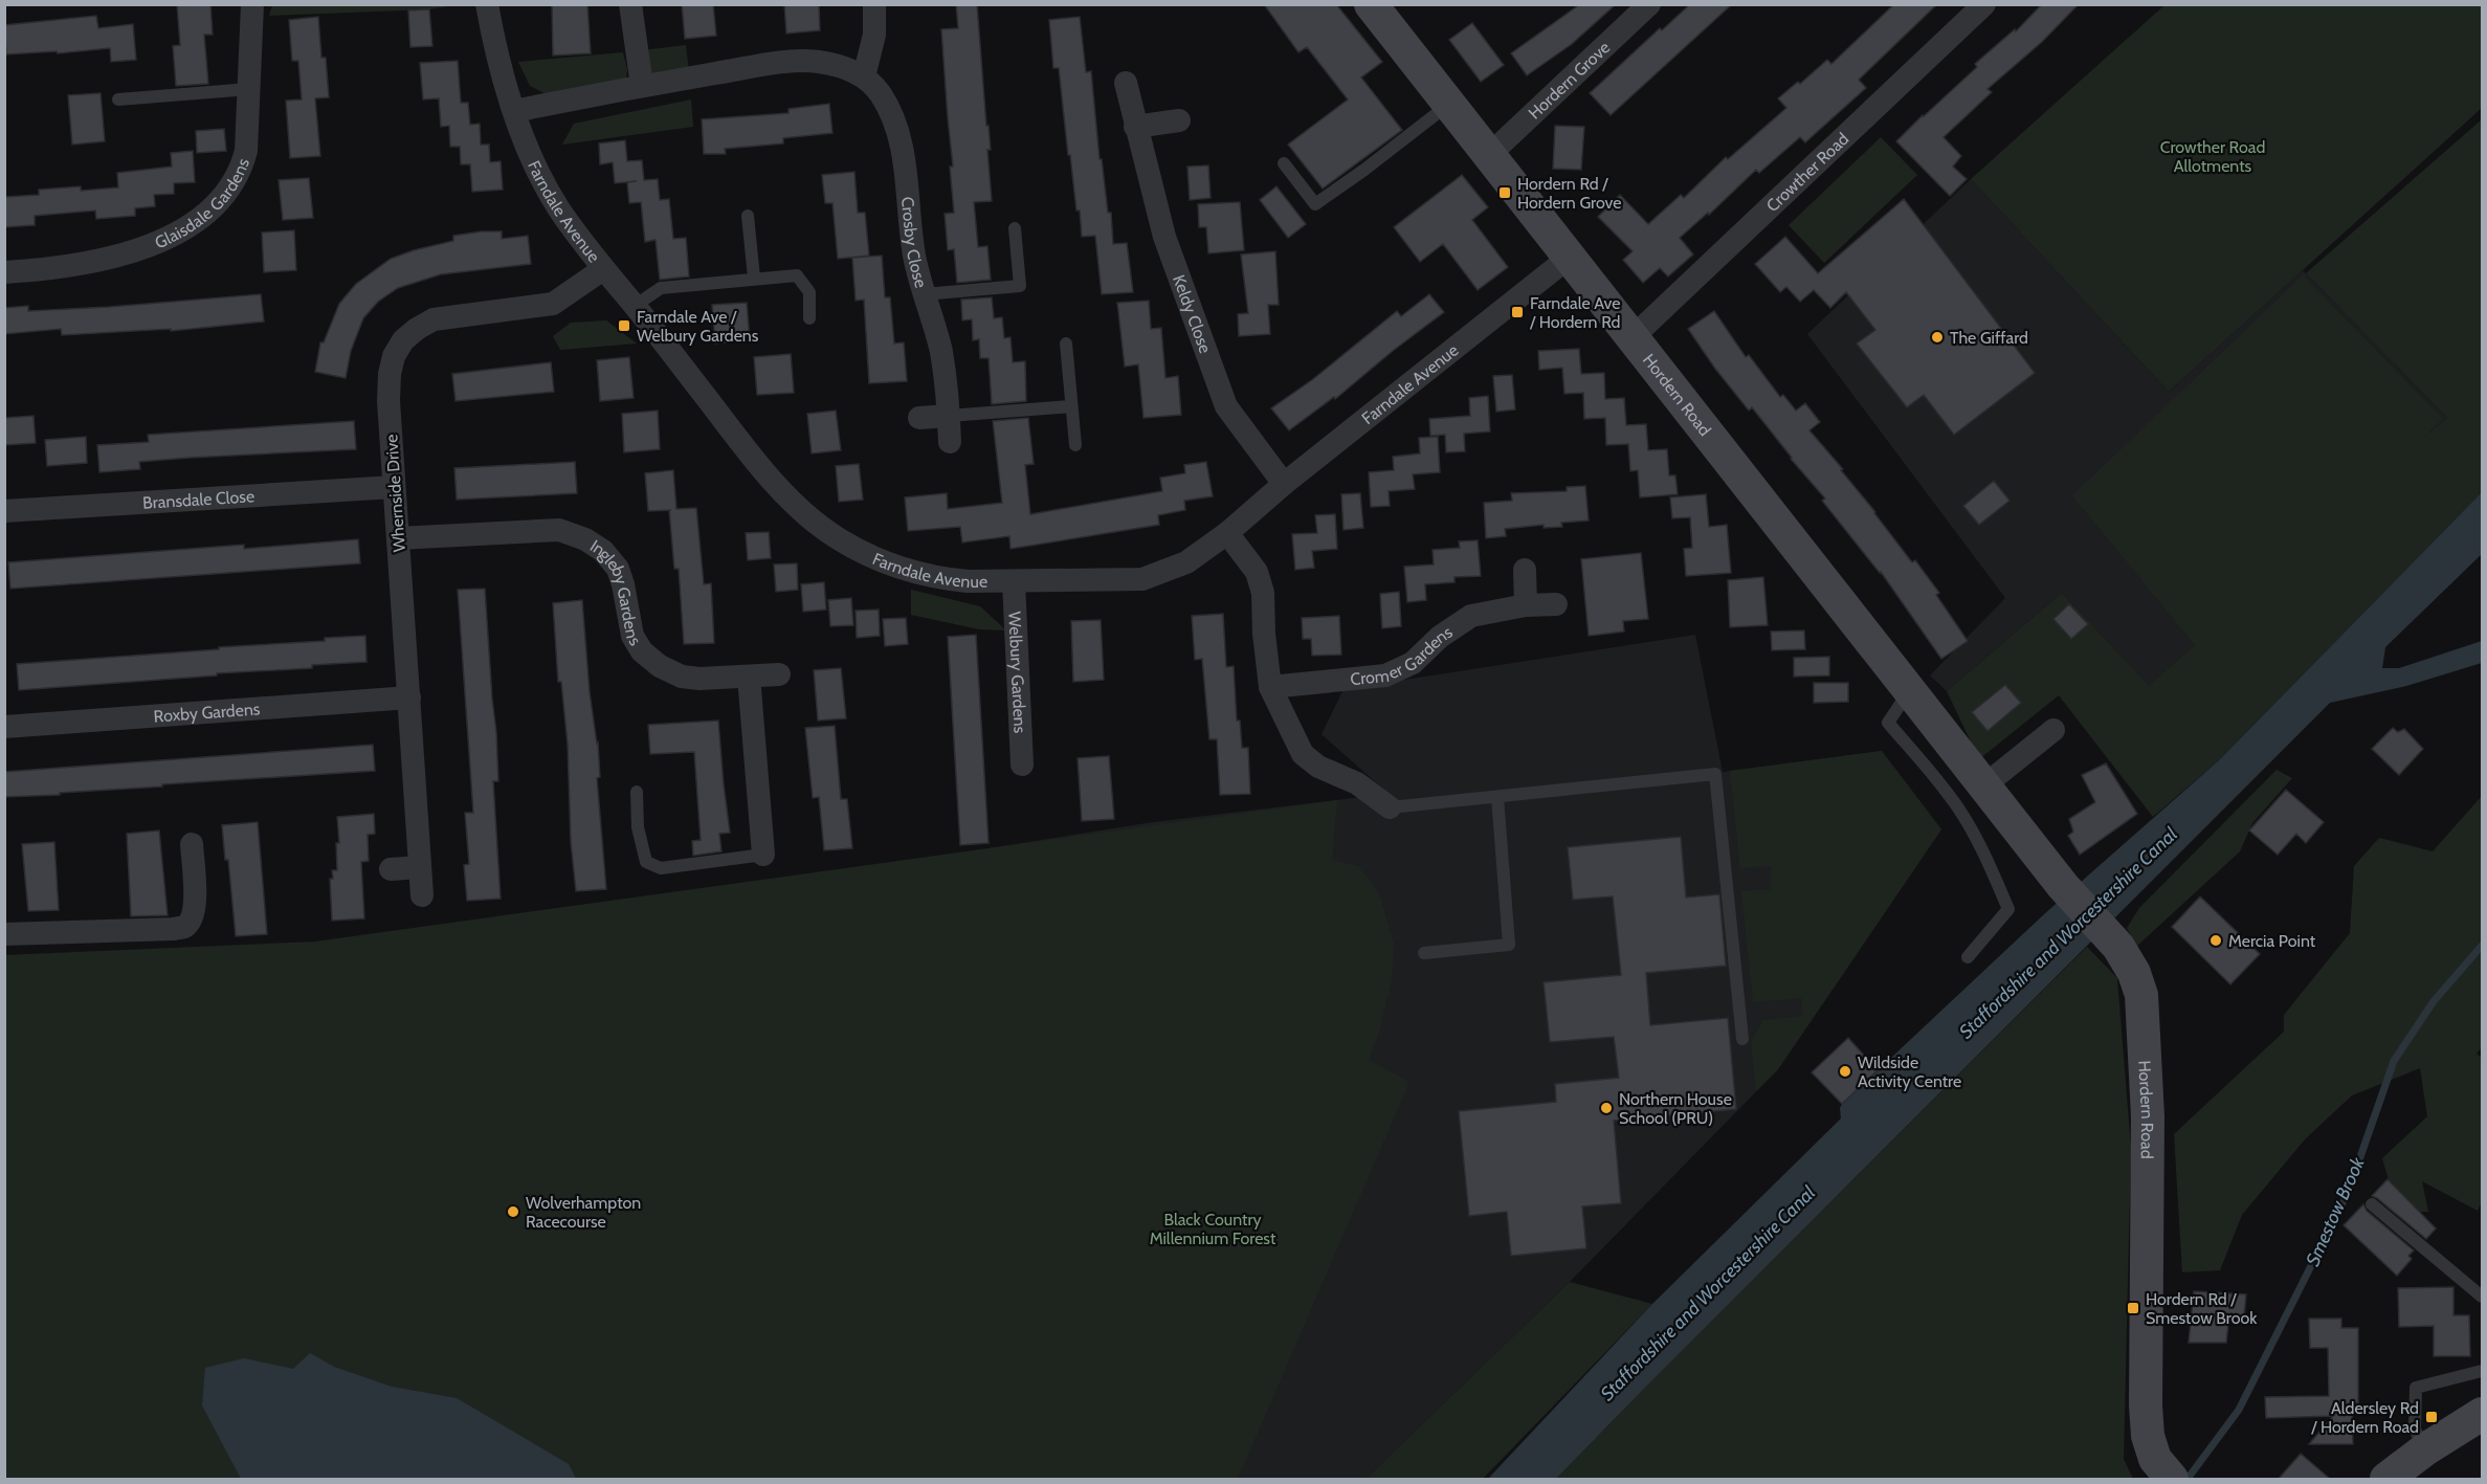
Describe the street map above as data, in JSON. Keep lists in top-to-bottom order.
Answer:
{
  "streets": {
    "street": [
      "Hordern Grove",
      "Crowther Road",
      "Glaisdale Gardens",
      "Farndale Avenue",
      "Crosby Close",
      "Keldy Close",
      "Hordern Road",
      "Whernside Drive",
      "Bransdale Close",
      "Ingleby Gardens",
      "Cromer Gardens",
      "Welbury Gardens",
      "Roxby Gardens"
    ]
  },
  "crossings": [
    ["Hordern Grove", "Hordern Road"],
    ["Crowther Road", "Hordern Road"],
    ["Farndale Avenue", "Crosby Close"],
    ["Farndale Avenue", "Keldy Close"],
    ["Farndale Avenue", "Hordern Road"],
    ["Farndale Avenue", "Whernside Drive"],
    ["Farndale Avenue", "Welbury Gardens"],
    ["Whernside Drive", "Bransdale Close"],
    ["Whernside Drive", "Ingleby Gardens"],
    ["Whernside Drive", "Roxby Gardens"]
  ],
  "water": ["Staffordshire and Worcestershire Canal", "Smestow Brook"],
  "parks": ["Crowther Road Allotments", "Black Country Millennium Forest"],
  "places": {
    "transit": [
      "Hordern Rd / Hordern Grove",
      "Farndale Ave / Hordern Rd",
      "Farndale Ave / Welbury Gardens",
      "Hordern Rd / Smestow Brook",
      "Aldersley Rd / Hordern Road"
    ],
    "other": [
      "The Giffard",
      "Mercia Point",
      "Wildside Activity Centre",
      "Northern House School (PRU)",
      "Wolverhampton Racecourse"
    ]
  }
}
